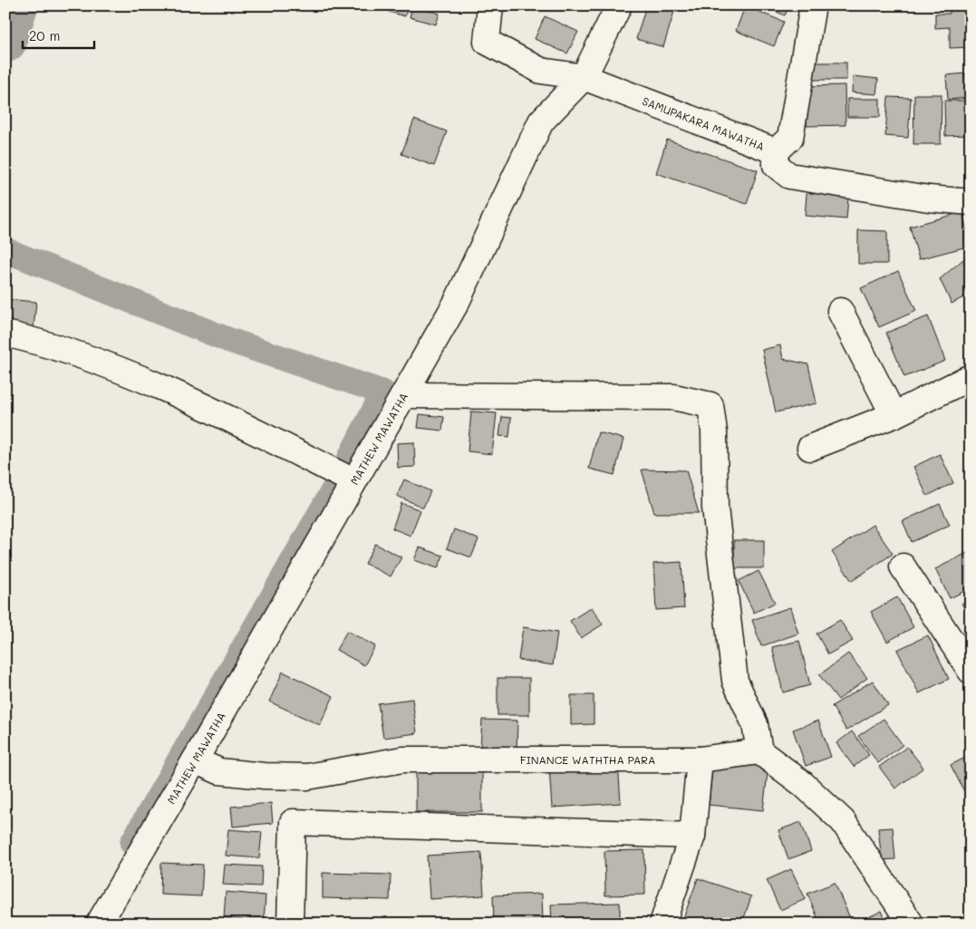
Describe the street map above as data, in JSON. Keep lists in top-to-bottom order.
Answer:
{
  "streets": {
    "street": ["SAMUPAKARA MAWATHA", "MATHEW MAWATHA", "FINANCE WATHTHA PARA"]
  },
  "crossings": [
    ["SAMUPAKARA MAWATHA", "MATHEW MAWATHA"],
    ["MATHEW MAWATHA", "FINANCE WATHTHA PARA"]
  ],
  "scale_bar": "20 m"
}
